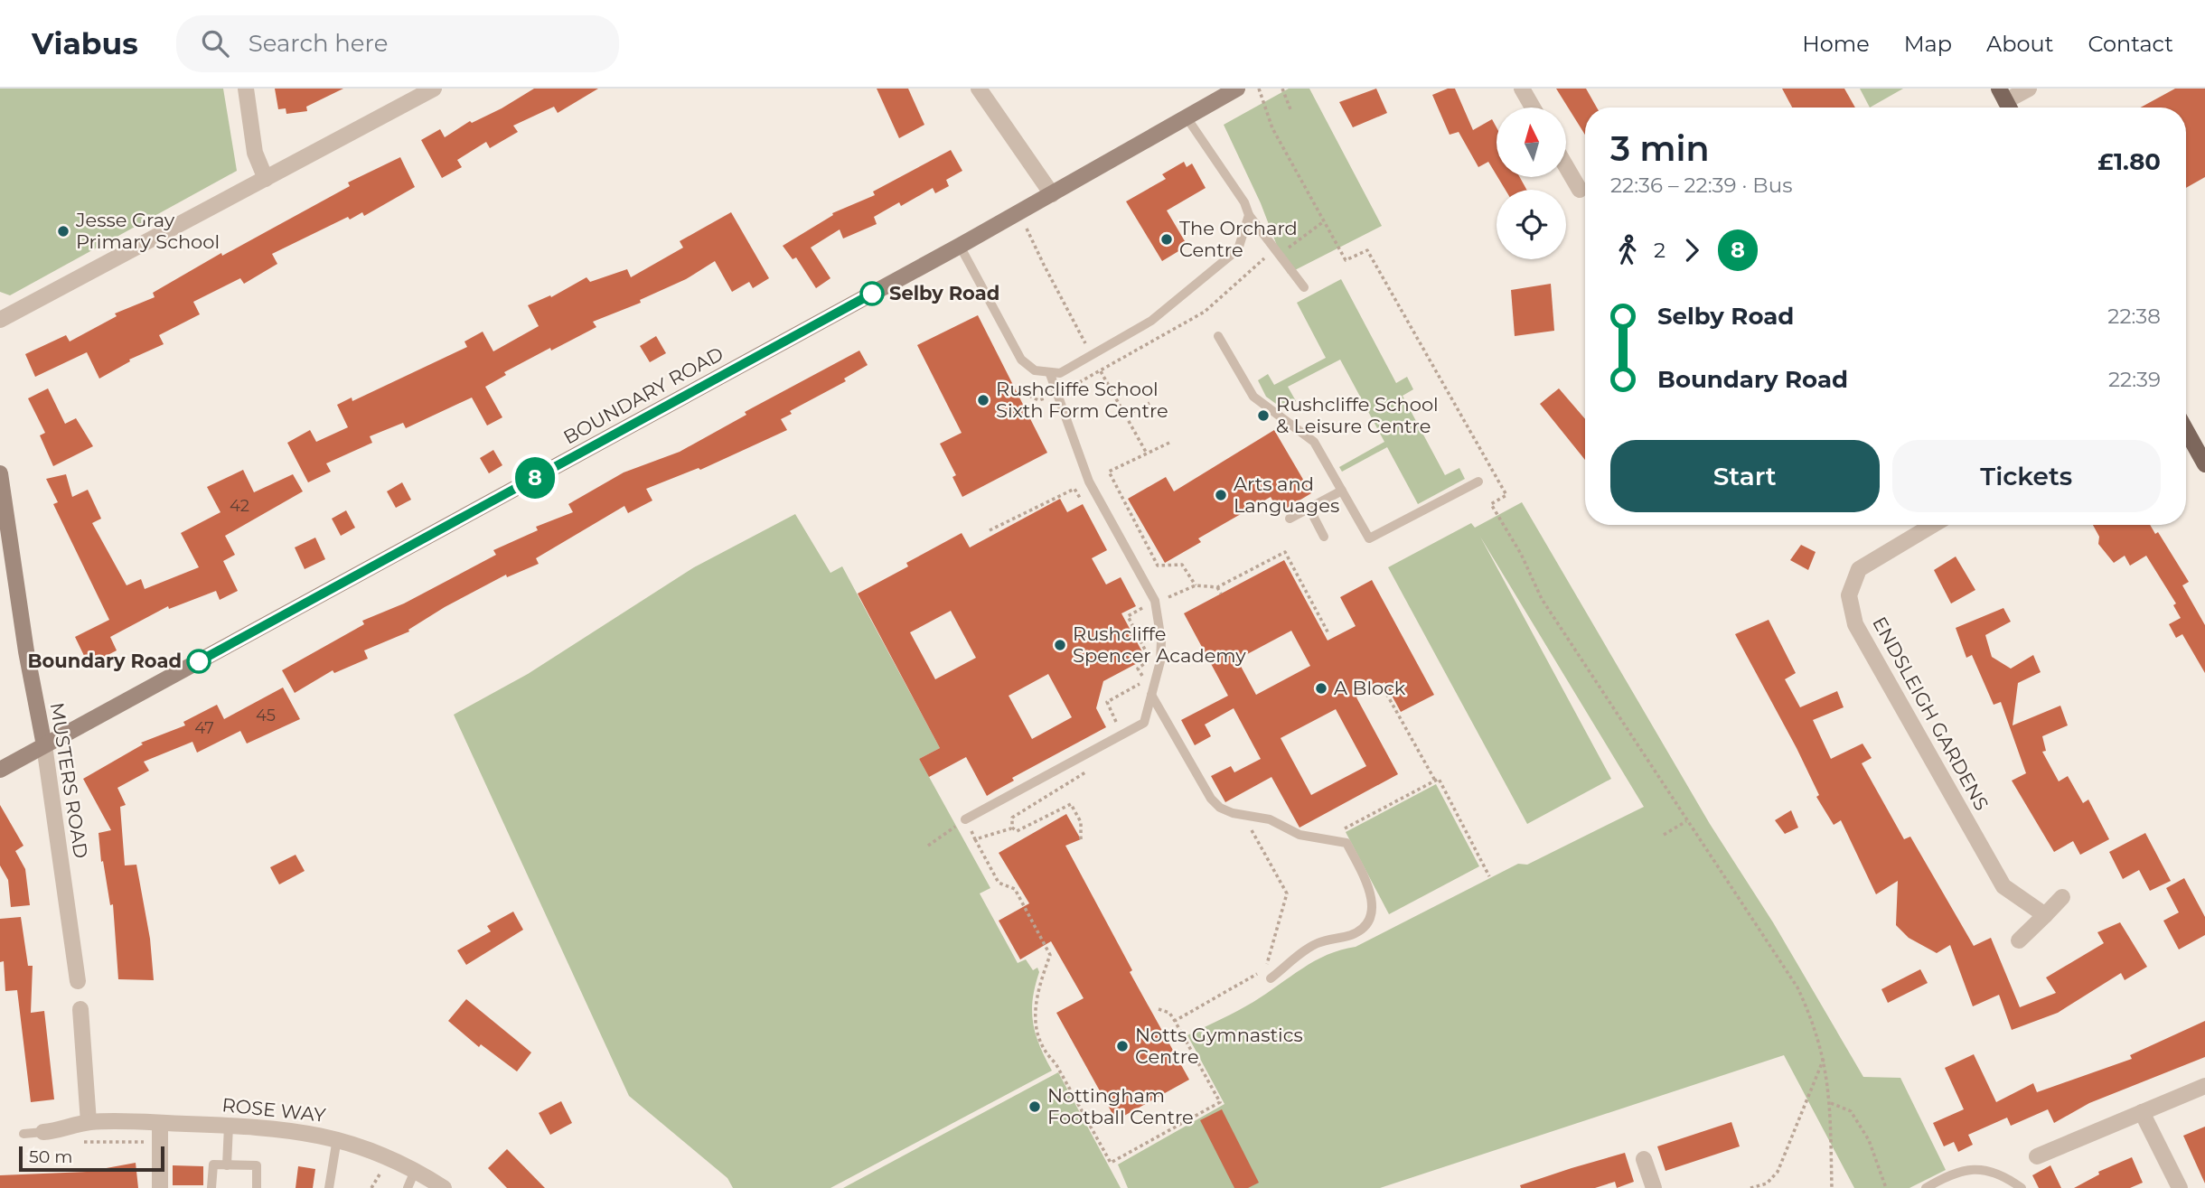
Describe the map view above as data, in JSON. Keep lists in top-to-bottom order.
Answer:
{
  "streets": {
    "street": [
      "BOUNDARY ROAD",
      "ENDSLEIGH GARDENS",
      "MUSTERS ROAD",
      "ROSE WAY"
    ]
  },
  "crossings": [
    ["BOUNDARY ROAD", "MUSTERS ROAD"]
  ],
  "places": [
    "Jesse Gray Primary School",
    "The Orchard Centre",
    "Selby Road",
    "Rushcliffe School Sixth Form Centre",
    "Rushcliffe School & Leisure Centre",
    "Arts and Languages",
    "Rushcliffe Spencer Academy",
    "Boundary Road",
    "A Block",
    "Notts Gymnastics Centre",
    "Nottingham Football Centre"
  ],
  "lines": ["bus line 8"],
  "house_numbers": ["42", "45", "47"],
  "scale_bar": "50 m",
  "north": "top",
  "page": {
    "header": "Viabus",
    "search": "Search here",
    "nav": [
      "Home",
      "Map",
      "About",
      "Contact"
    ],
    "on_map": "8",
    "heading": ["3 min", "22:36 – 22:39 · Bus", "£1.80"],
    "legs": ["2", "8"],
    "list": [
      {
        "name": "Selby Road",
        "value": "22:38"
      },
      {
        "name": "Boundary Road",
        "value": "22:39"
      }
    ],
    "buttons": ["Start", "Tickets"],
    "scale": "50 m"
  }
}
